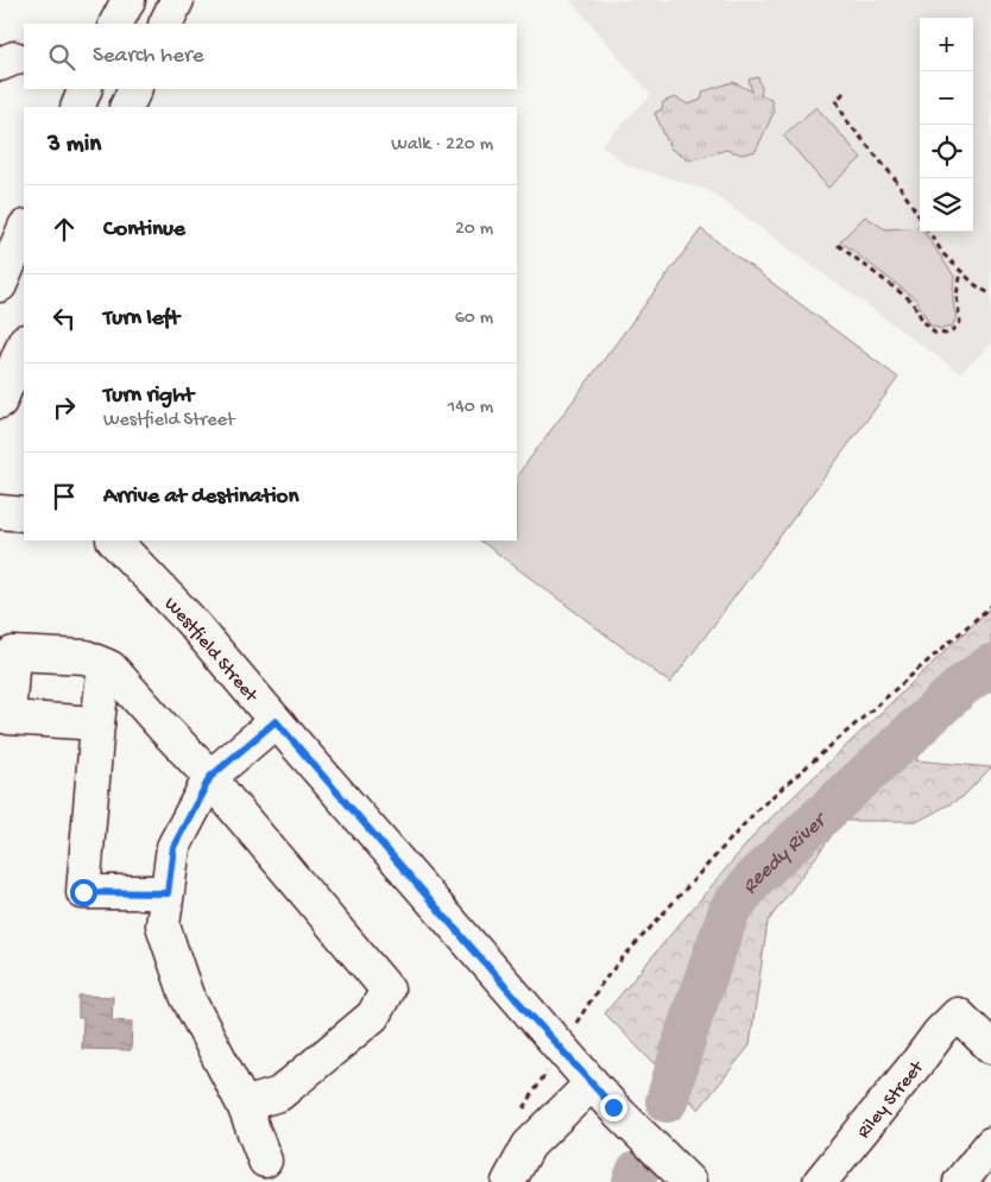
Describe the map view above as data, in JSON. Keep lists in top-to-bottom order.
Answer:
{
  "streets": {
    "main road": ["Westfield Street", "Riley Street"]
  },
  "water": ["Reedy River"],
  "page": {
    "map_buttons": ["+", "−"],
    "search": "Search here",
    "heading": ["3 min", "Walk · 220 m"],
    "list": [
      ["Continue", "20 m"],
      ["Turn left", "60 m"],
      ["Turn right", "Westfield Street", "140 m"],
      "Arrive at destination"
    ]
  }
}
